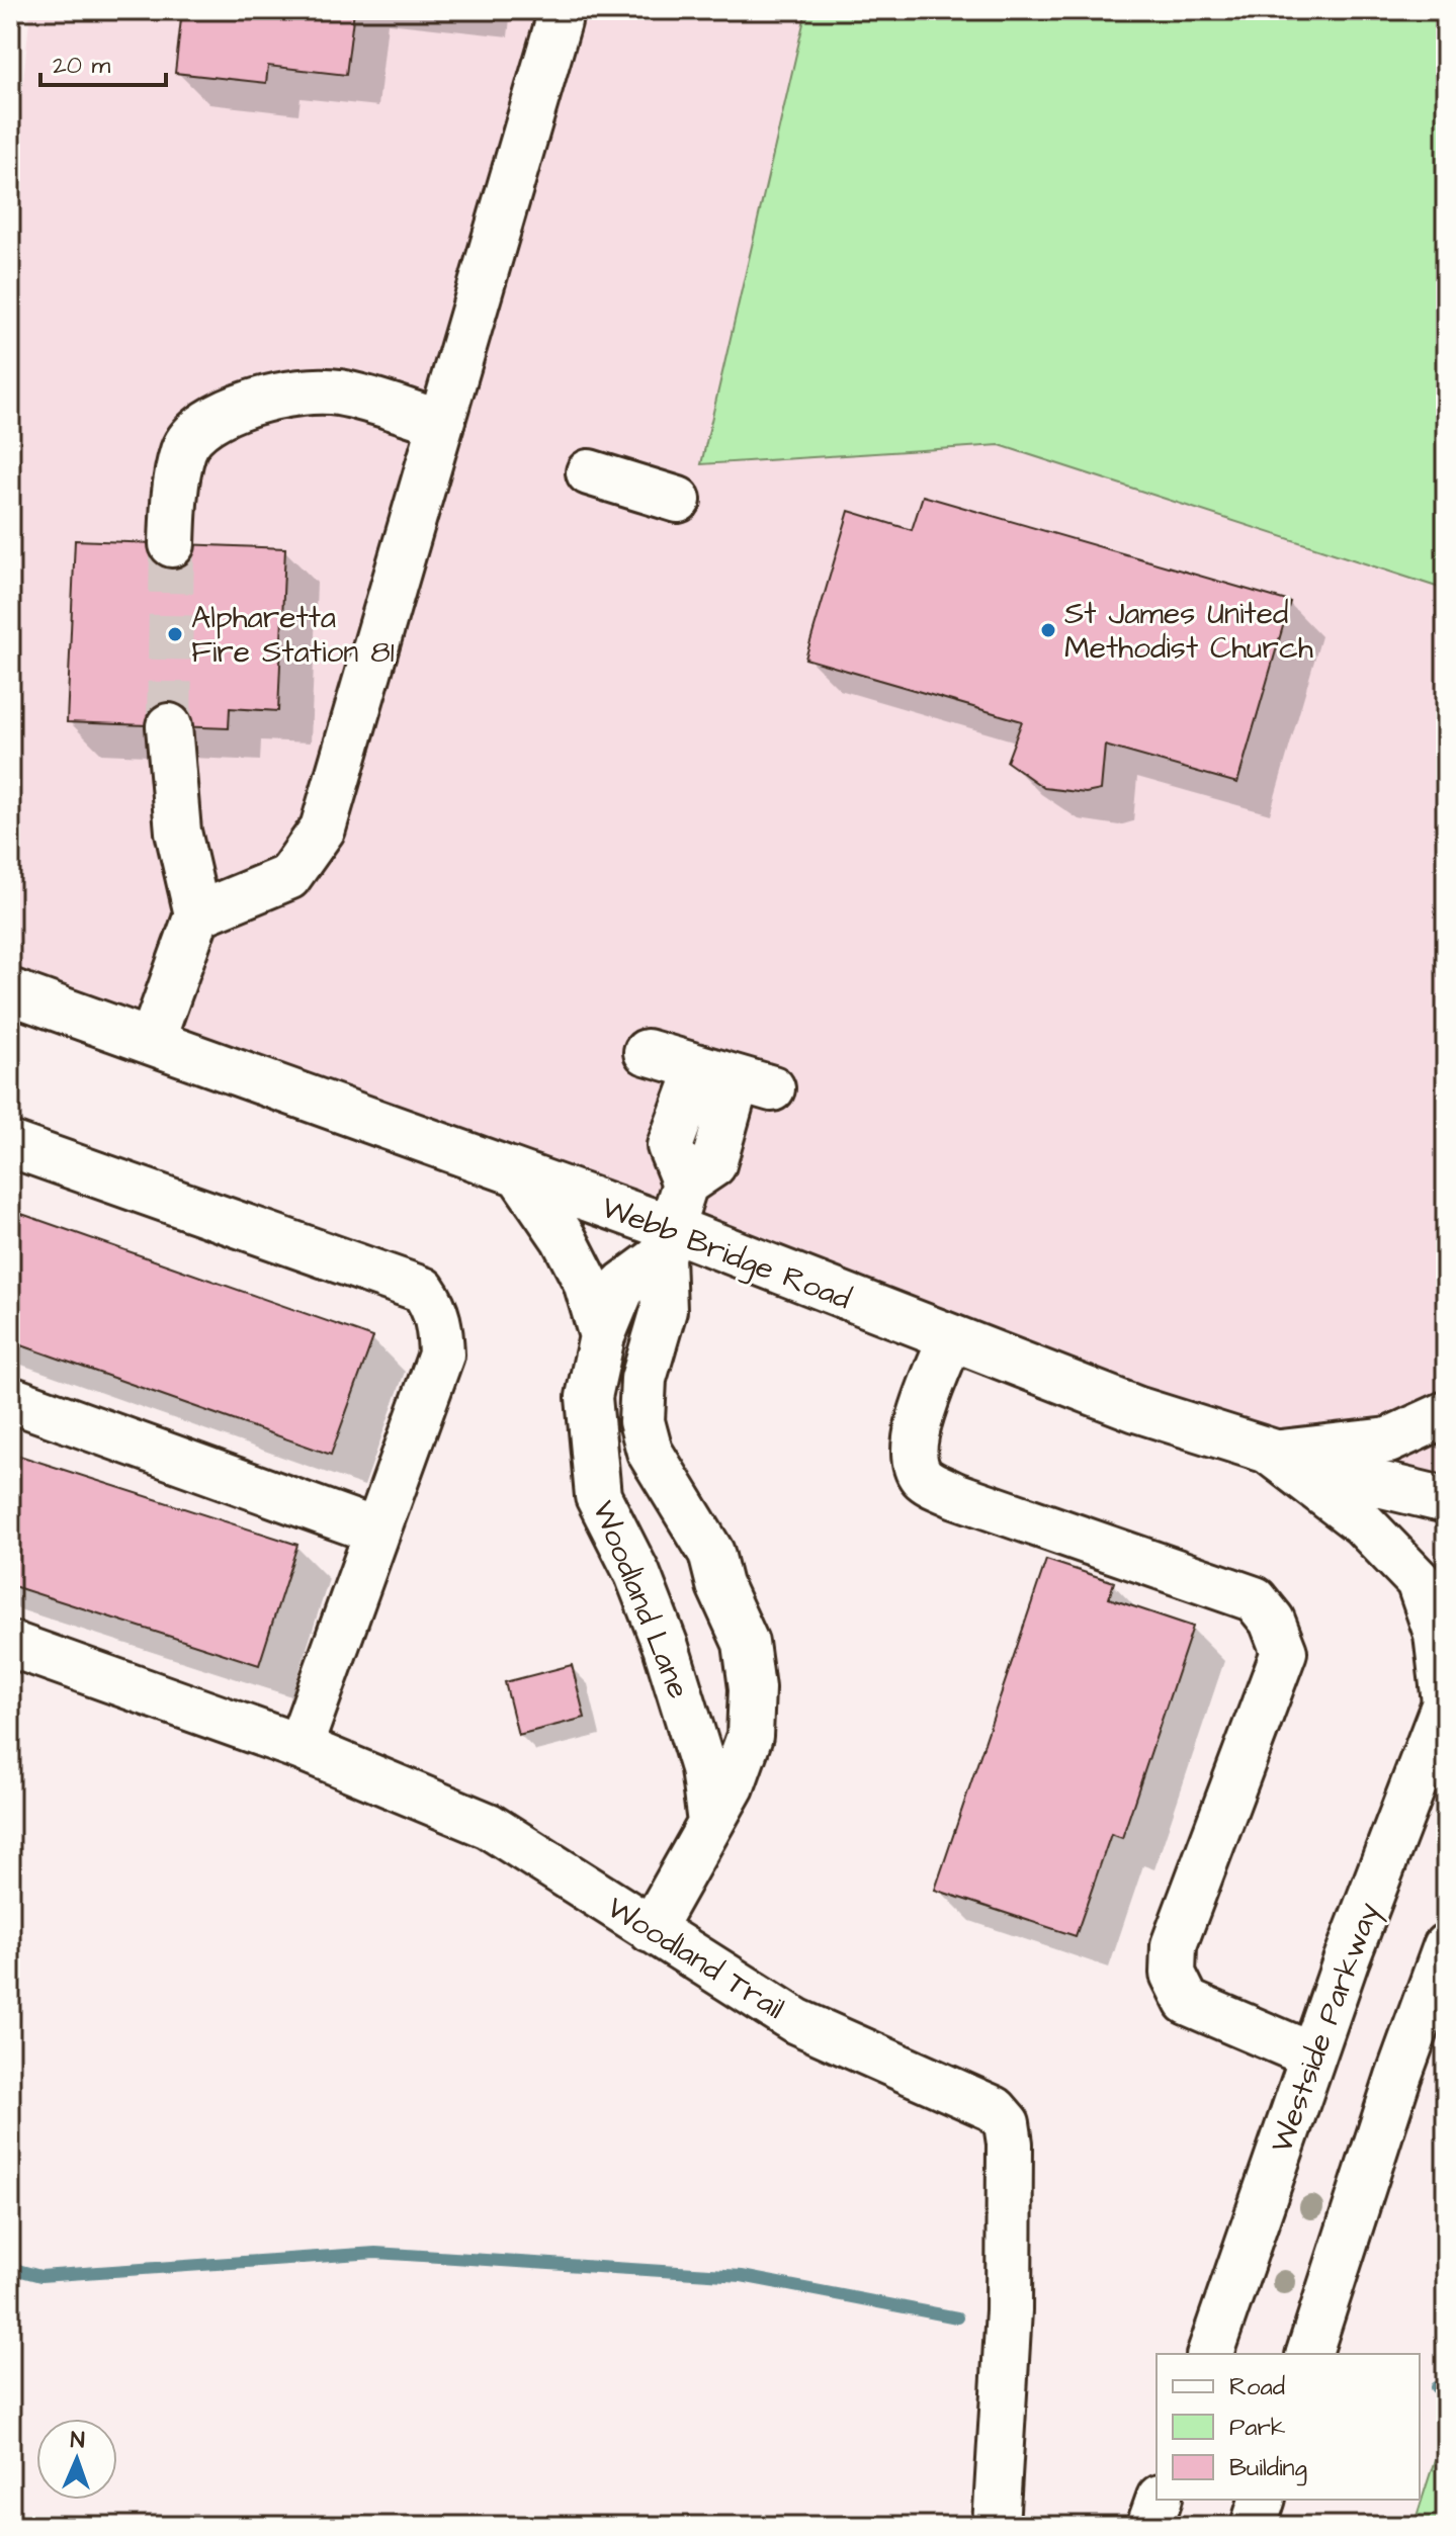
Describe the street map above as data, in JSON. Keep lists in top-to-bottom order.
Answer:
{
  "streets": {
    "street": [
      "Webb Bridge Road",
      "Woodland Lane",
      "Woodland Trail",
      "Westside Parkway"
    ]
  },
  "crossings": [
    ["Webb Bridge Road", "Woodland Lane"]
  ],
  "places": ["St James United Methodist Church", "Alpharetta Fire Station 81"],
  "legend": ["Road", "Park", "Building"],
  "scale_bar": "20 m",
  "north": "top"
}
